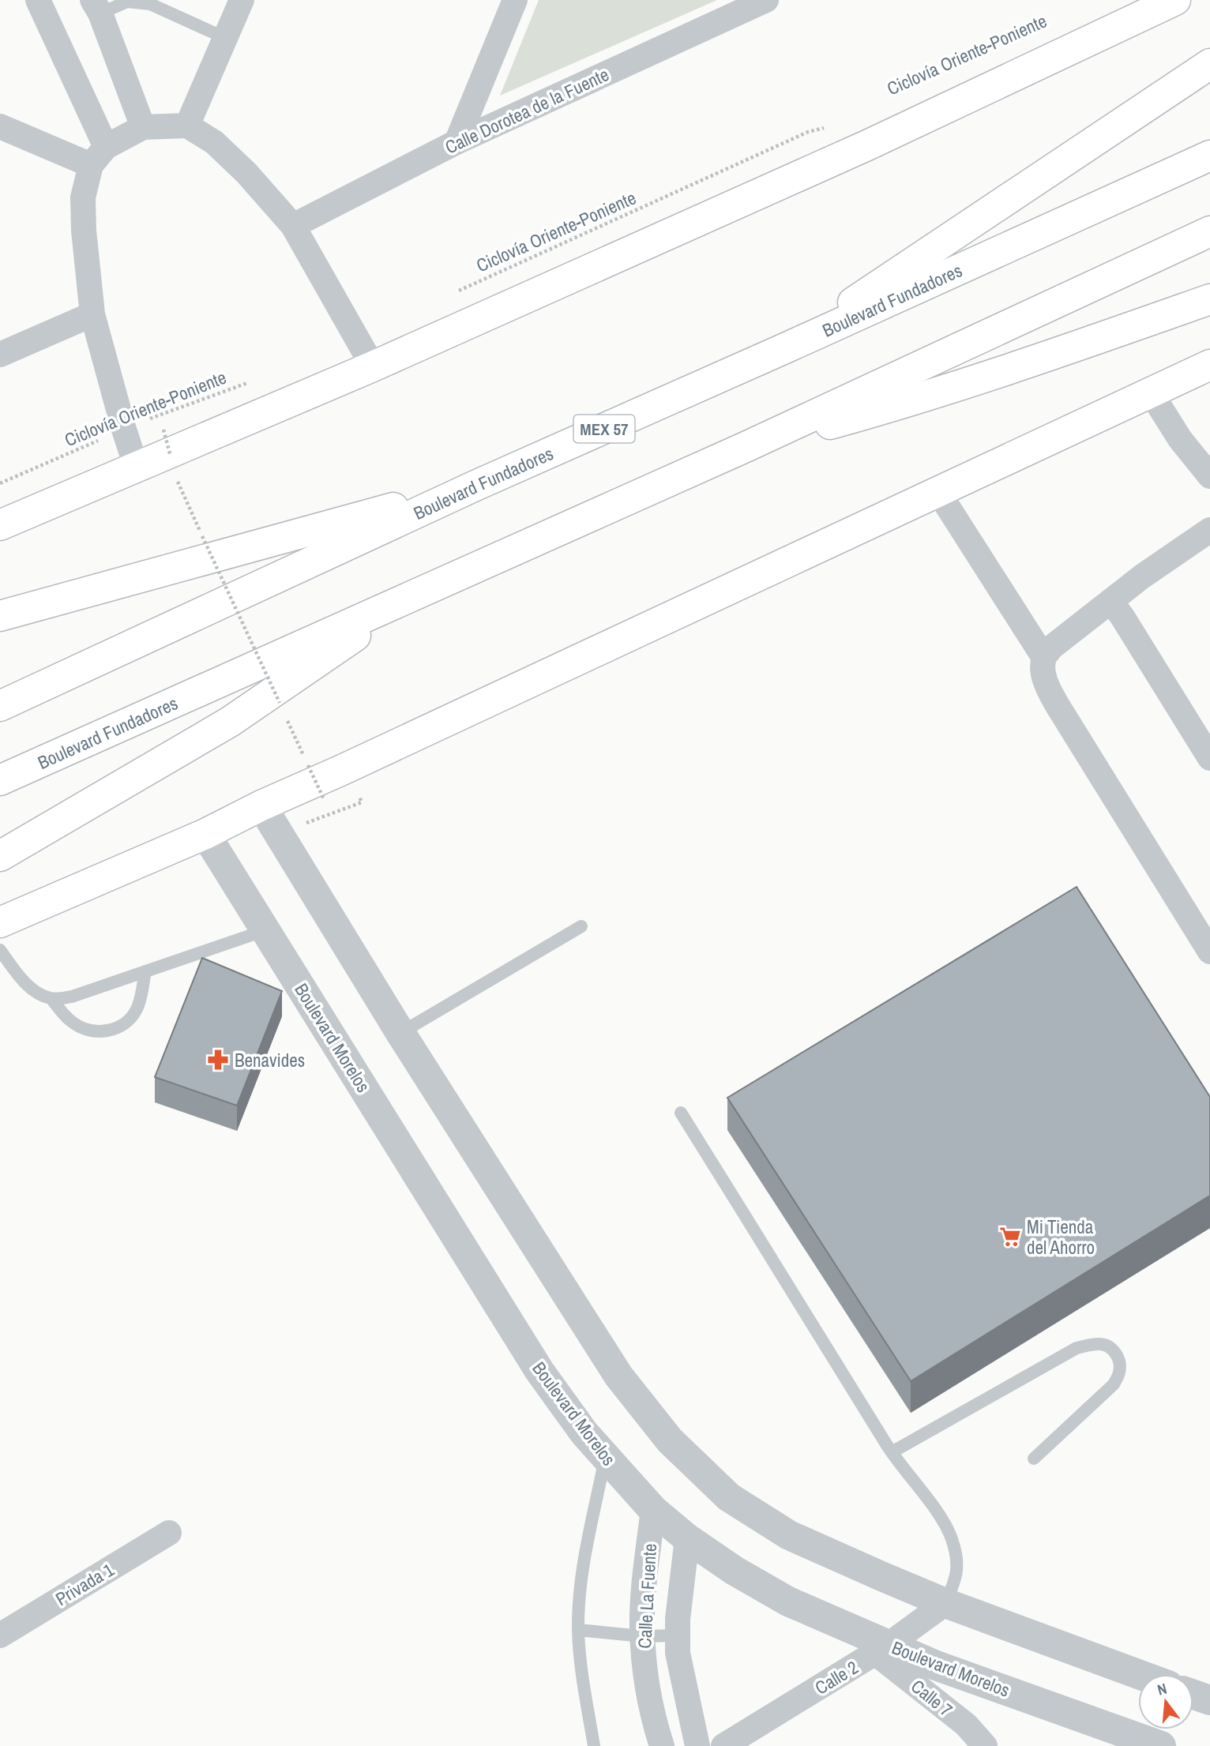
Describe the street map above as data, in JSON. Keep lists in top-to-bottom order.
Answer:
{
  "streets": {
    "main road": ["Boulevard Fundadores", "MEX 57"],
    "street": [
      "Calle Dorotea de la Fuente",
      "Boulevard Morelos",
      "Privada 1",
      "Calle La Fuente",
      "Calle 2",
      "Calle 7"
    ],
    "path": ["Ciclovía Oriente-Poniente"]
  },
  "crossings": [
    ["Boulevard Morelos", "Calle La Fuente"],
    ["Boulevard Morelos", "Calle 2"],
    ["Boulevard Morelos", "Calle 7"],
    ["Calle 2", "Calle 7"]
  ],
  "places": {
    "pharmacy": ["Benavides"],
    "supermarket": ["Mi Tienda del Ahorro"]
  },
  "north": "top"
}
